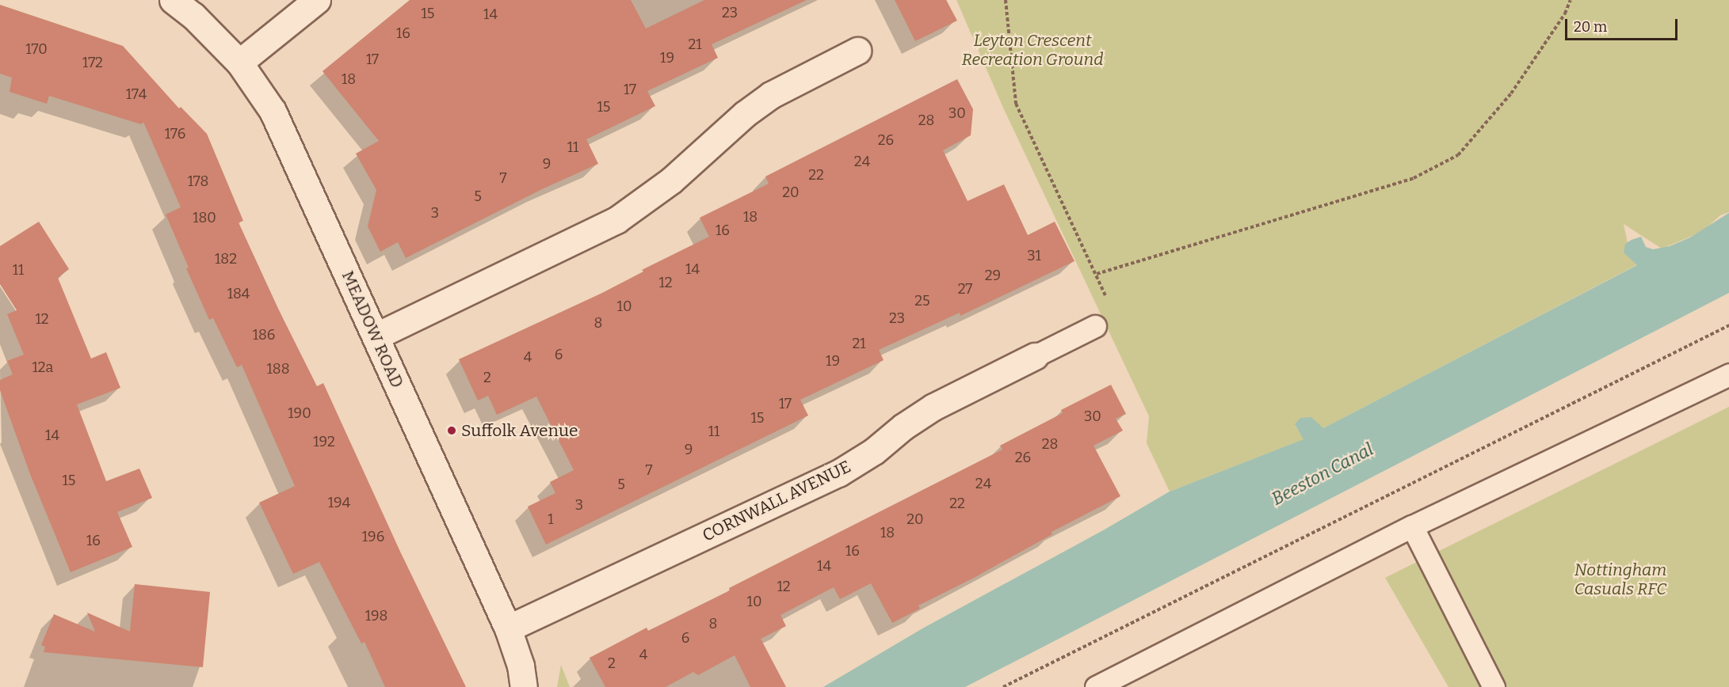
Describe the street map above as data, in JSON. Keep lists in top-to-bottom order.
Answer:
{
  "streets": {
    "street": ["MEADOW ROAD", "CORNWALL AVENUE"]
  },
  "crossings": [
    ["MEADOW ROAD", "CORNWALL AVENUE"]
  ],
  "water": ["Beeston Canal"],
  "parks": ["Leyton Crescent Recreation Ground", "Nottingham Casuals RFC"],
  "places": ["Suffolk Avenue"],
  "house_numbers": [
    "23",
    "15",
    "14",
    "16",
    "21",
    "170",
    "19",
    "17",
    "172",
    "18",
    "17",
    "174",
    "15",
    "30",
    "28",
    "176",
    "26",
    "11",
    "24",
    "9",
    "22",
    "7",
    "178",
    "20",
    "5",
    "3",
    "18",
    "180",
    "16",
    "31",
    "182",
    "14",
    "11",
    "29",
    "12",
    "27",
    "184",
    "25",
    "10",
    "23",
    "12",
    "8",
    "186",
    "21",
    "6",
    "4",
    "19",
    "12a",
    "188",
    "2",
    "17",
    "190",
    "30",
    "15",
    "11",
    "14",
    "192",
    "28",
    "9",
    "26",
    "7",
    "15",
    "24",
    "5",
    "194",
    "22",
    "3",
    "1",
    "20",
    "18",
    "196",
    "16",
    "16",
    "14",
    "12",
    "10",
    "198",
    "8",
    "6",
    "4",
    "2"
  ],
  "scale_bar": "20 m"
}
